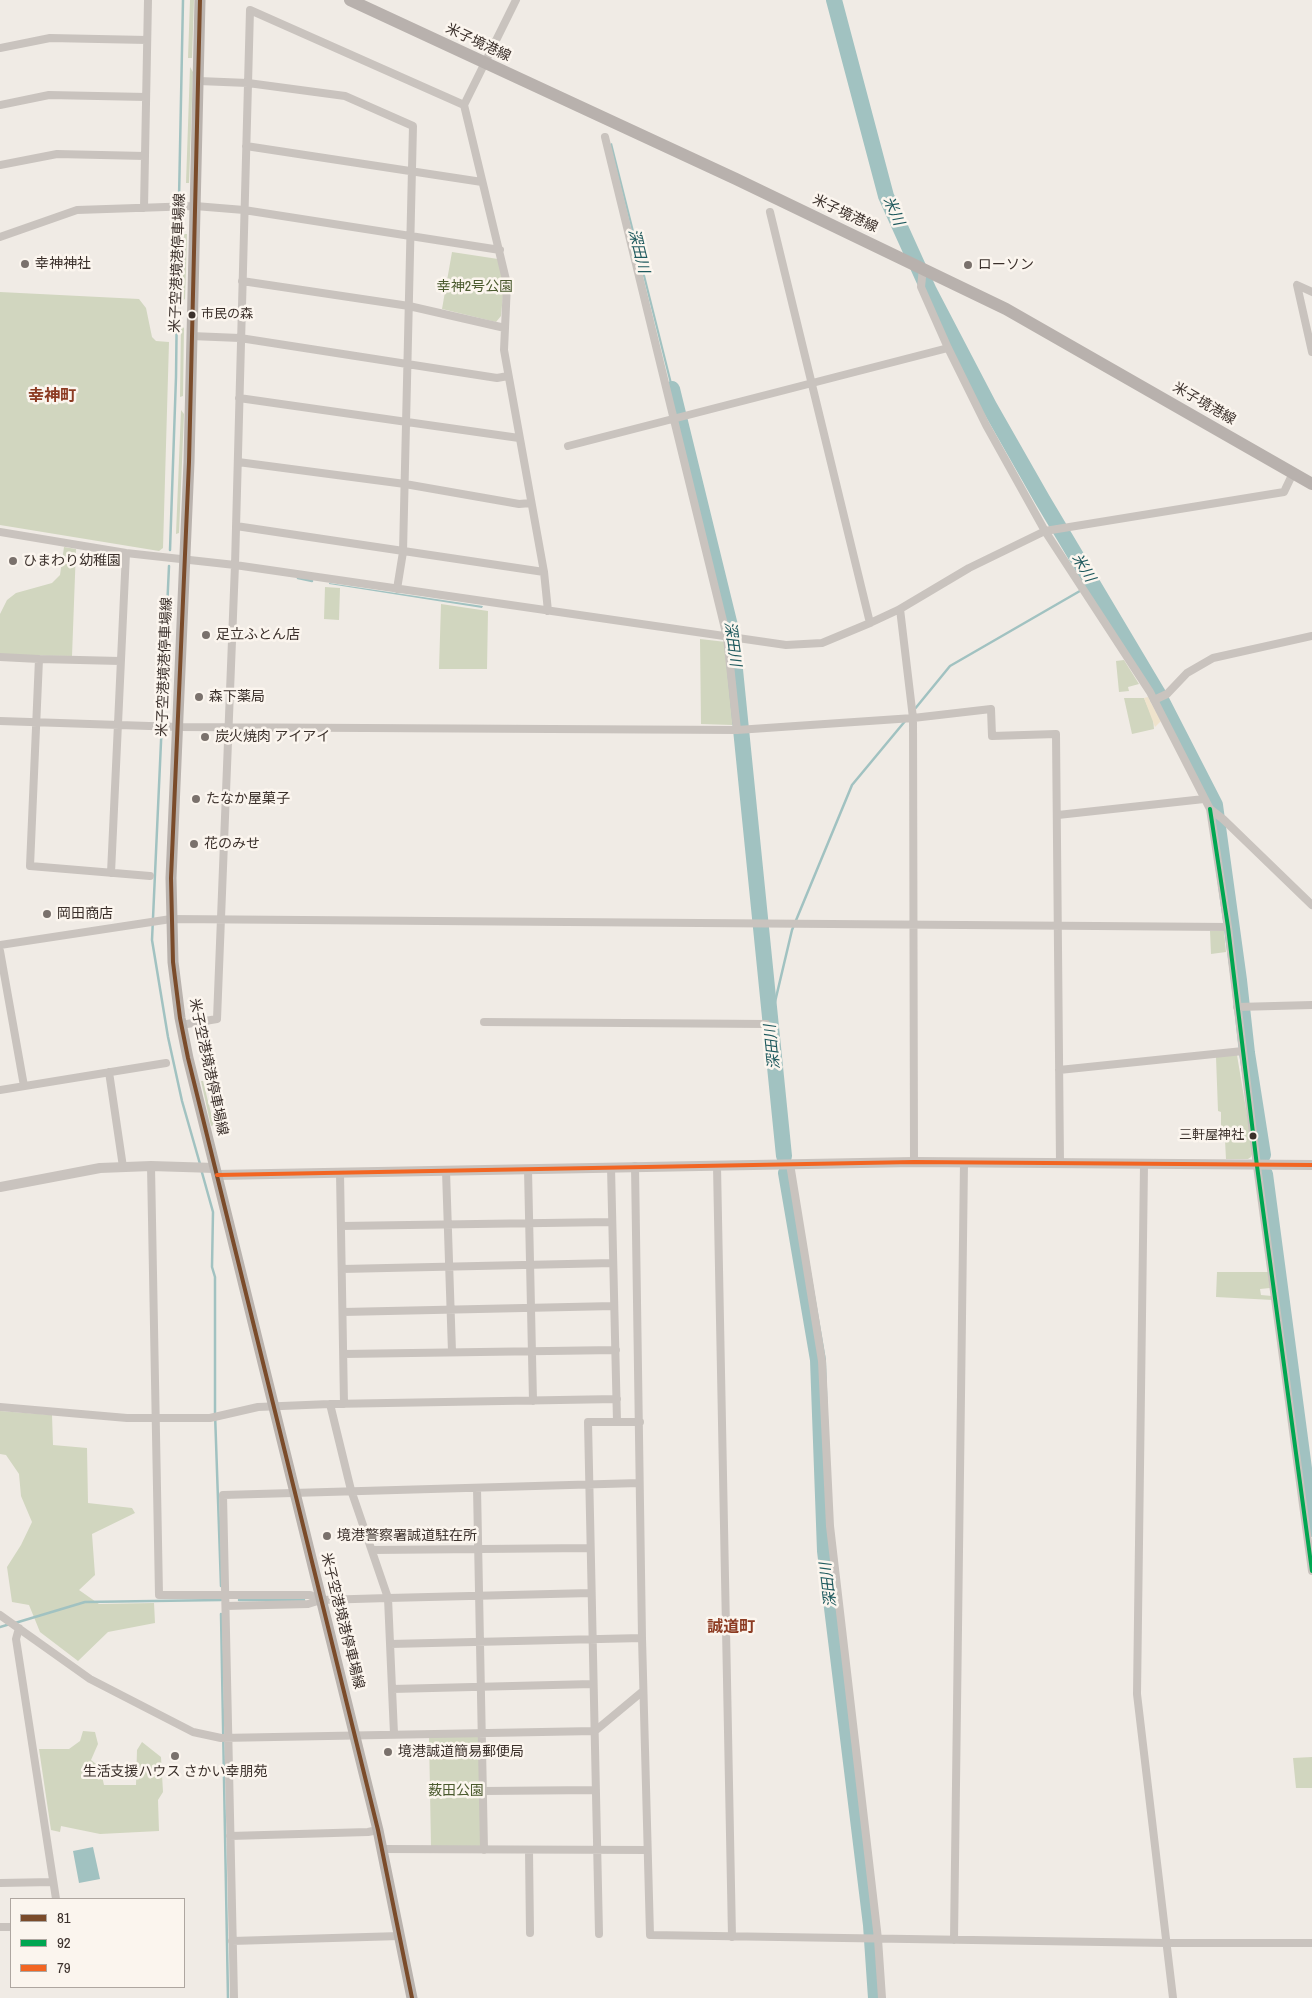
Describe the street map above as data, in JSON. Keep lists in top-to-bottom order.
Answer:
{
  "streets": {
    "main road": ["米子境港線", "米子空港境港停車場線"]
  },
  "districts": ["幸神町", "誠道町"],
  "water": ["米川", "深田川"],
  "parks": ["幸神2号公園", "薮田公園"],
  "places": [
    "幸神神社",
    "ローソン",
    "市民の森",
    "ひまわり幼稚園",
    "足立ふとん店",
    "森下薬局",
    "炭火焼肉 アイアイ",
    "たなか屋菓子",
    "花のみせ",
    "岡田商店",
    "三軒屋神社",
    "境港警察署誠道駐在所",
    "境港誠道簡易郵便局",
    "生活支援ハウス さかい幸朋苑"
  ],
  "lines": ["transit line 81", "transit line 92", "transit line 79"],
  "legend": ["81", "92", "79"]
}
